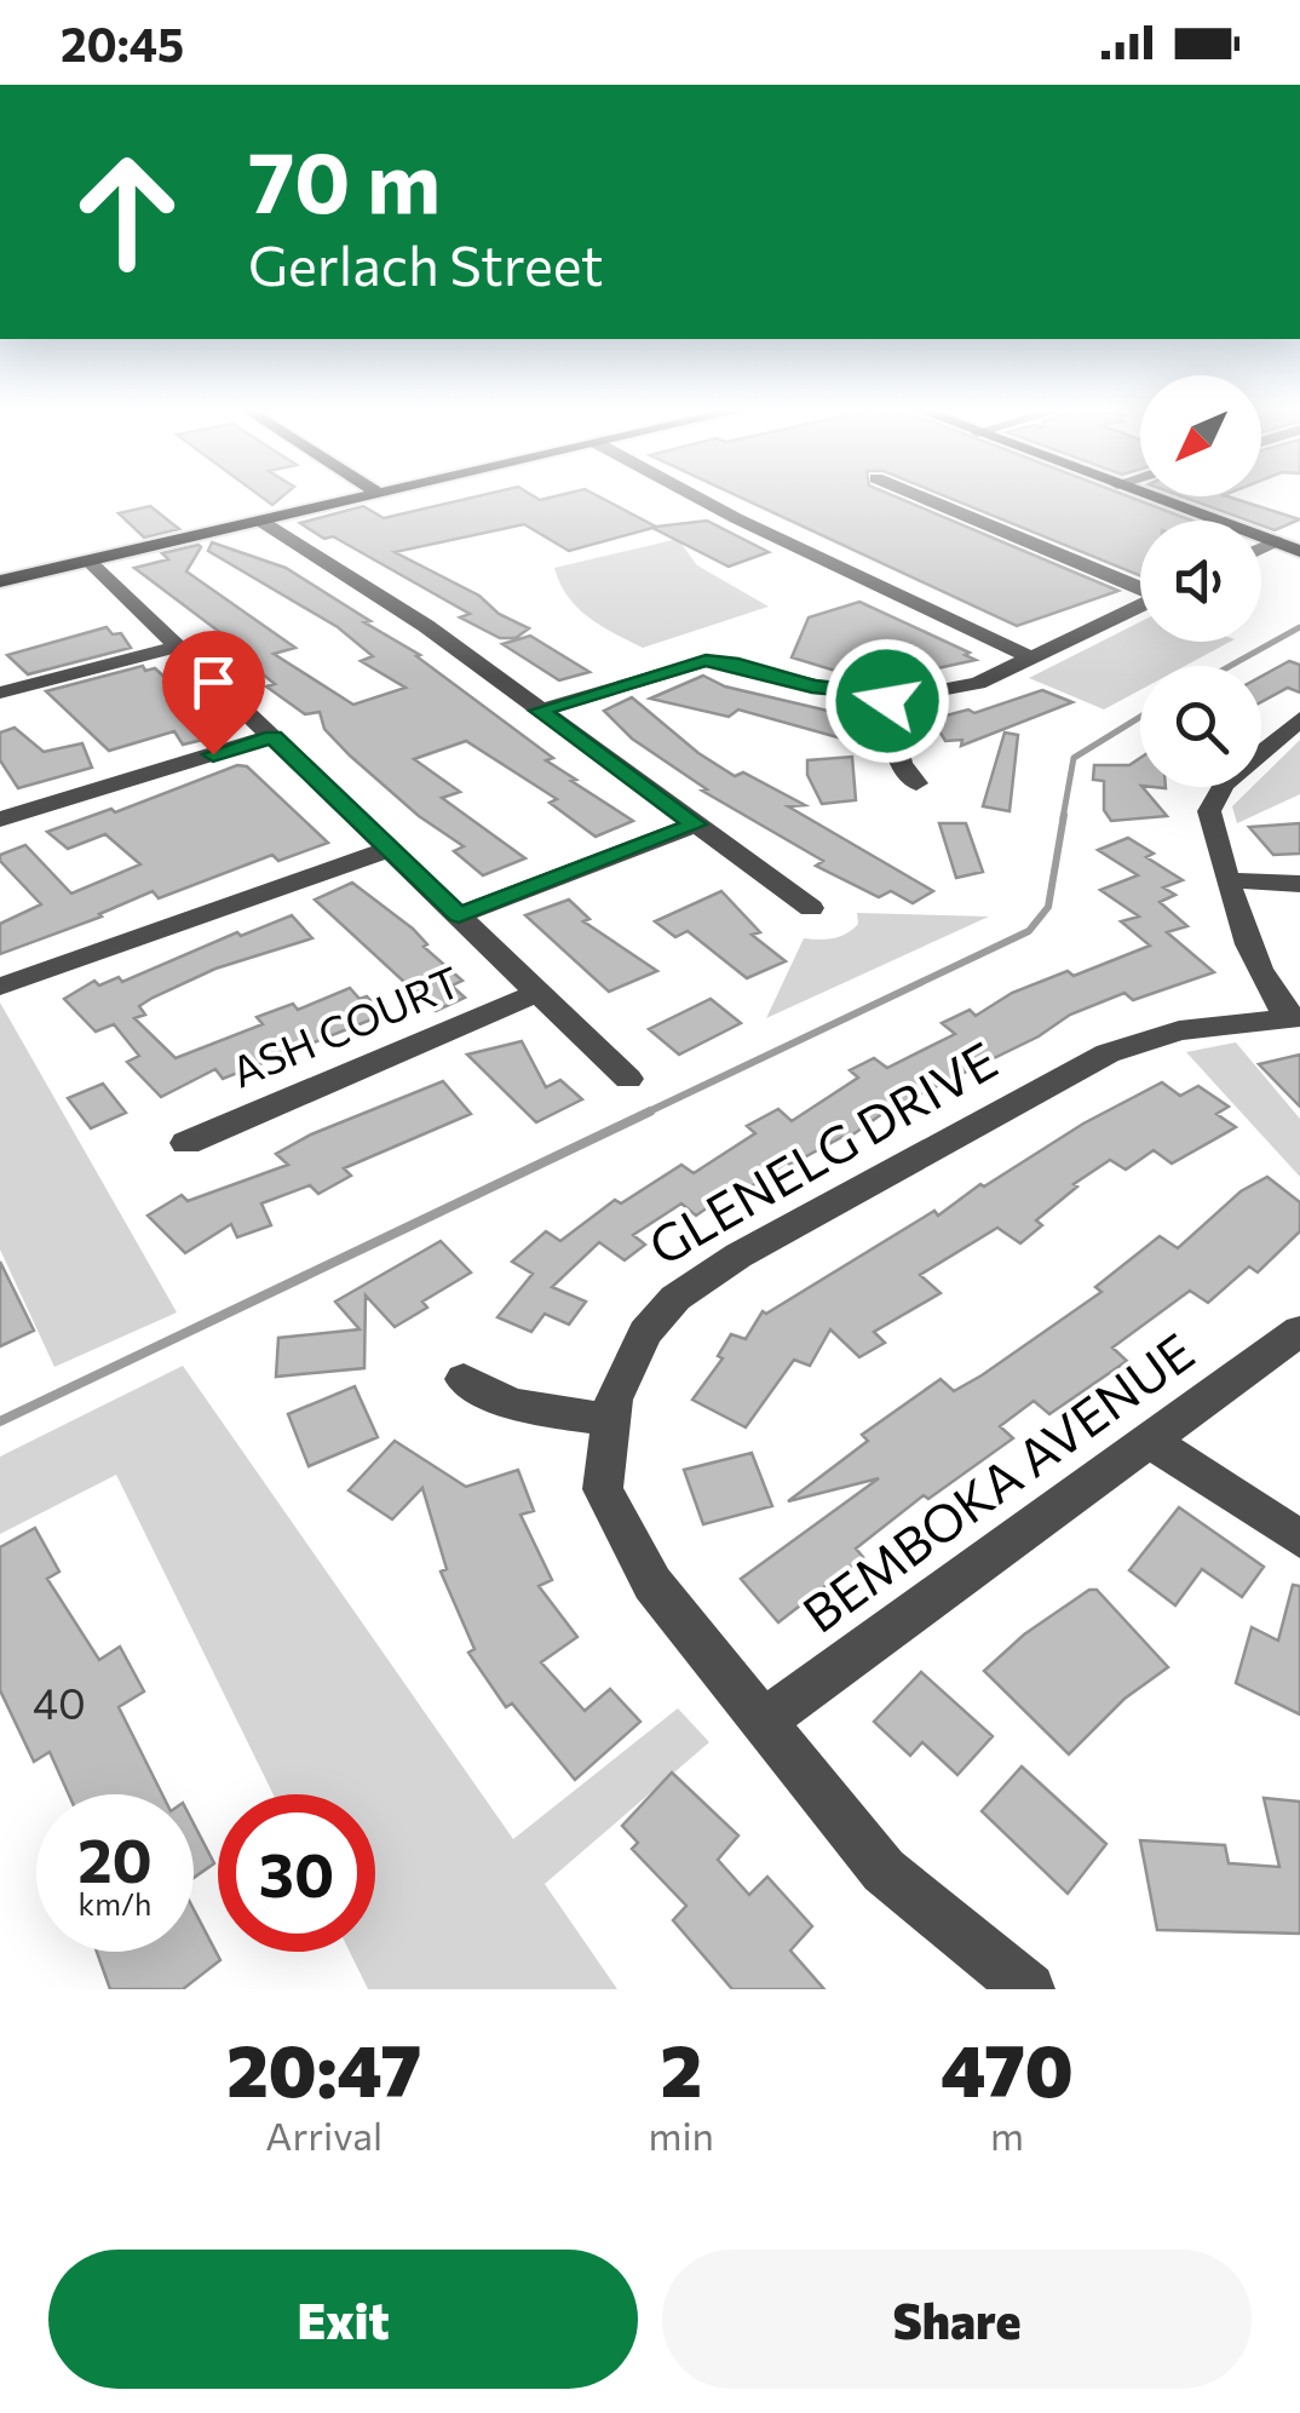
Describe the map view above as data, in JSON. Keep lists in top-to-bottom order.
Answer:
{
  "streets": {
    "street": ["ASH COURT", "GLENELG DRIVE", "BEMBOKA AVENUE"]
  },
  "crossings": [
    ["GLENELG DRIVE", "BEMBOKA AVENUE"]
  ],
  "house_numbers": ["40"],
  "north": "bottom left",
  "page": {
    "status": "20:45",
    "turn": ["70 m", "Gerlach Street"],
    "speed": "20 km/h",
    "limit": "30",
    "eta": [
      "20:47",
      "Arrival",
      "2",
      "min",
      "470",
      "m"
    ],
    "buttons": ["Exit", "Share"]
  }
}
